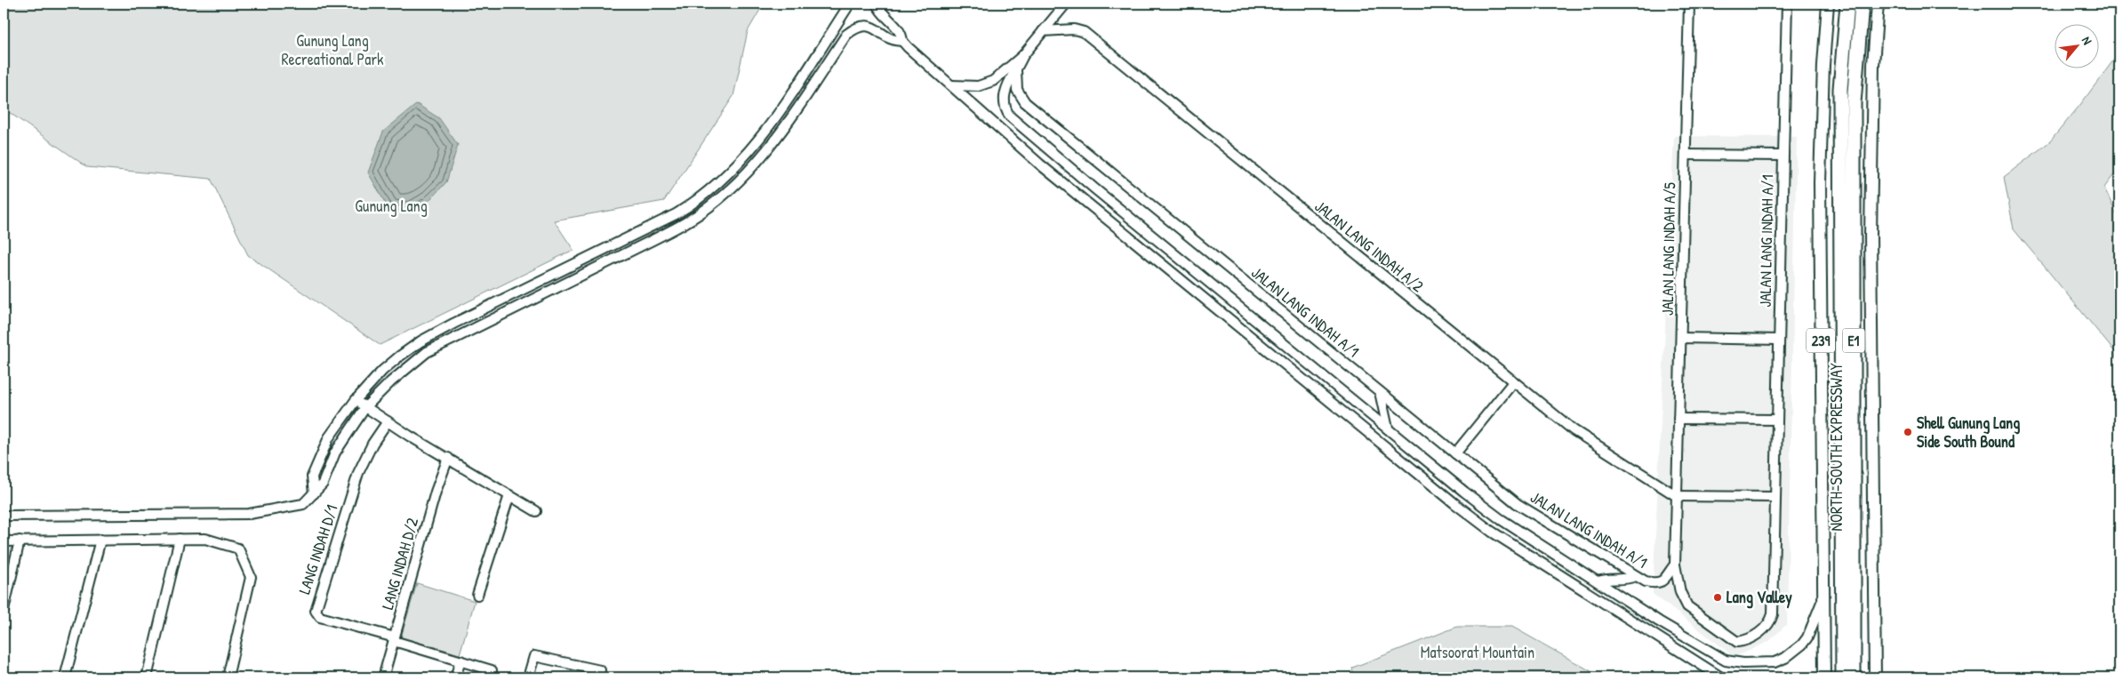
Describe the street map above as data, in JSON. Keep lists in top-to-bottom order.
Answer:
{
  "streets": {
    "highway": ["E1", "NORTH–SOUTH EXPRESSWAY"],
    "main road": ["239"],
    "street": [
      "JALAN LANG INDAH A/1",
      "JALAN LANG INDAH A/2",
      "JALAN LANG INDAH A/5",
      "LANG INDAH D/1",
      "LANG INDAH D/2"
    ]
  },
  "crossings": [
    ["JALAN LANG INDAH A/1", "JALAN LANG INDAH A/5"],
    ["JALAN LANG INDAH A/1", "239"],
    ["JALAN LANG INDAH A/2", "JALAN LANG INDAH A/5"],
    ["LANG INDAH D/1", "LANG INDAH D/2"]
  ],
  "parks": ["Gunung Lang Recreational Park", "Gunung Lang", "Matsoorat Mountain"],
  "places": ["Shell Gunung Lang Side South Bound", "Lang Valley"],
  "north": "top right"
}
